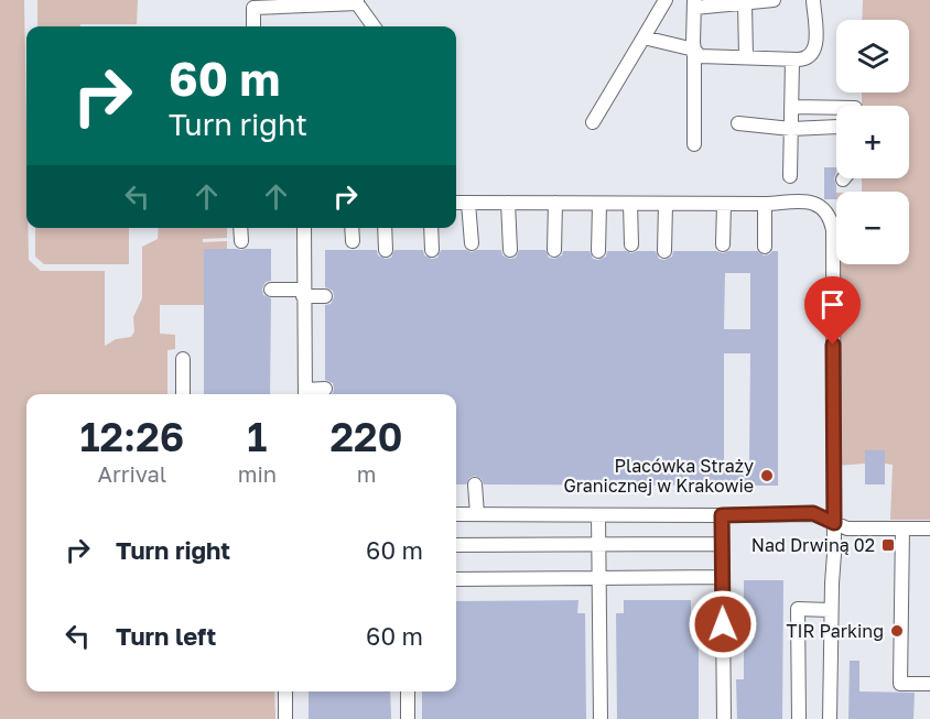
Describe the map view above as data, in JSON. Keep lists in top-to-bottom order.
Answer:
{
  "places": {
    "other": ["Placówka Straży Granicznej w Krakowie", "TIR Parking"],
    "transit": ["Nad Drwiną 02"]
  },
  "page": {
    "map_buttons": ["+", "−"],
    "turn": ["60 m", "Turn right"],
    "eta": [
      "12:26",
      "Arrival",
      "1",
      "min",
      "220",
      "m"
    ],
    "list": [
      {
        "name": "Turn right",
        "value": "60 m"
      },
      {
        "name": "Turn left",
        "value": "60 m"
      }
    ]
  }
}
